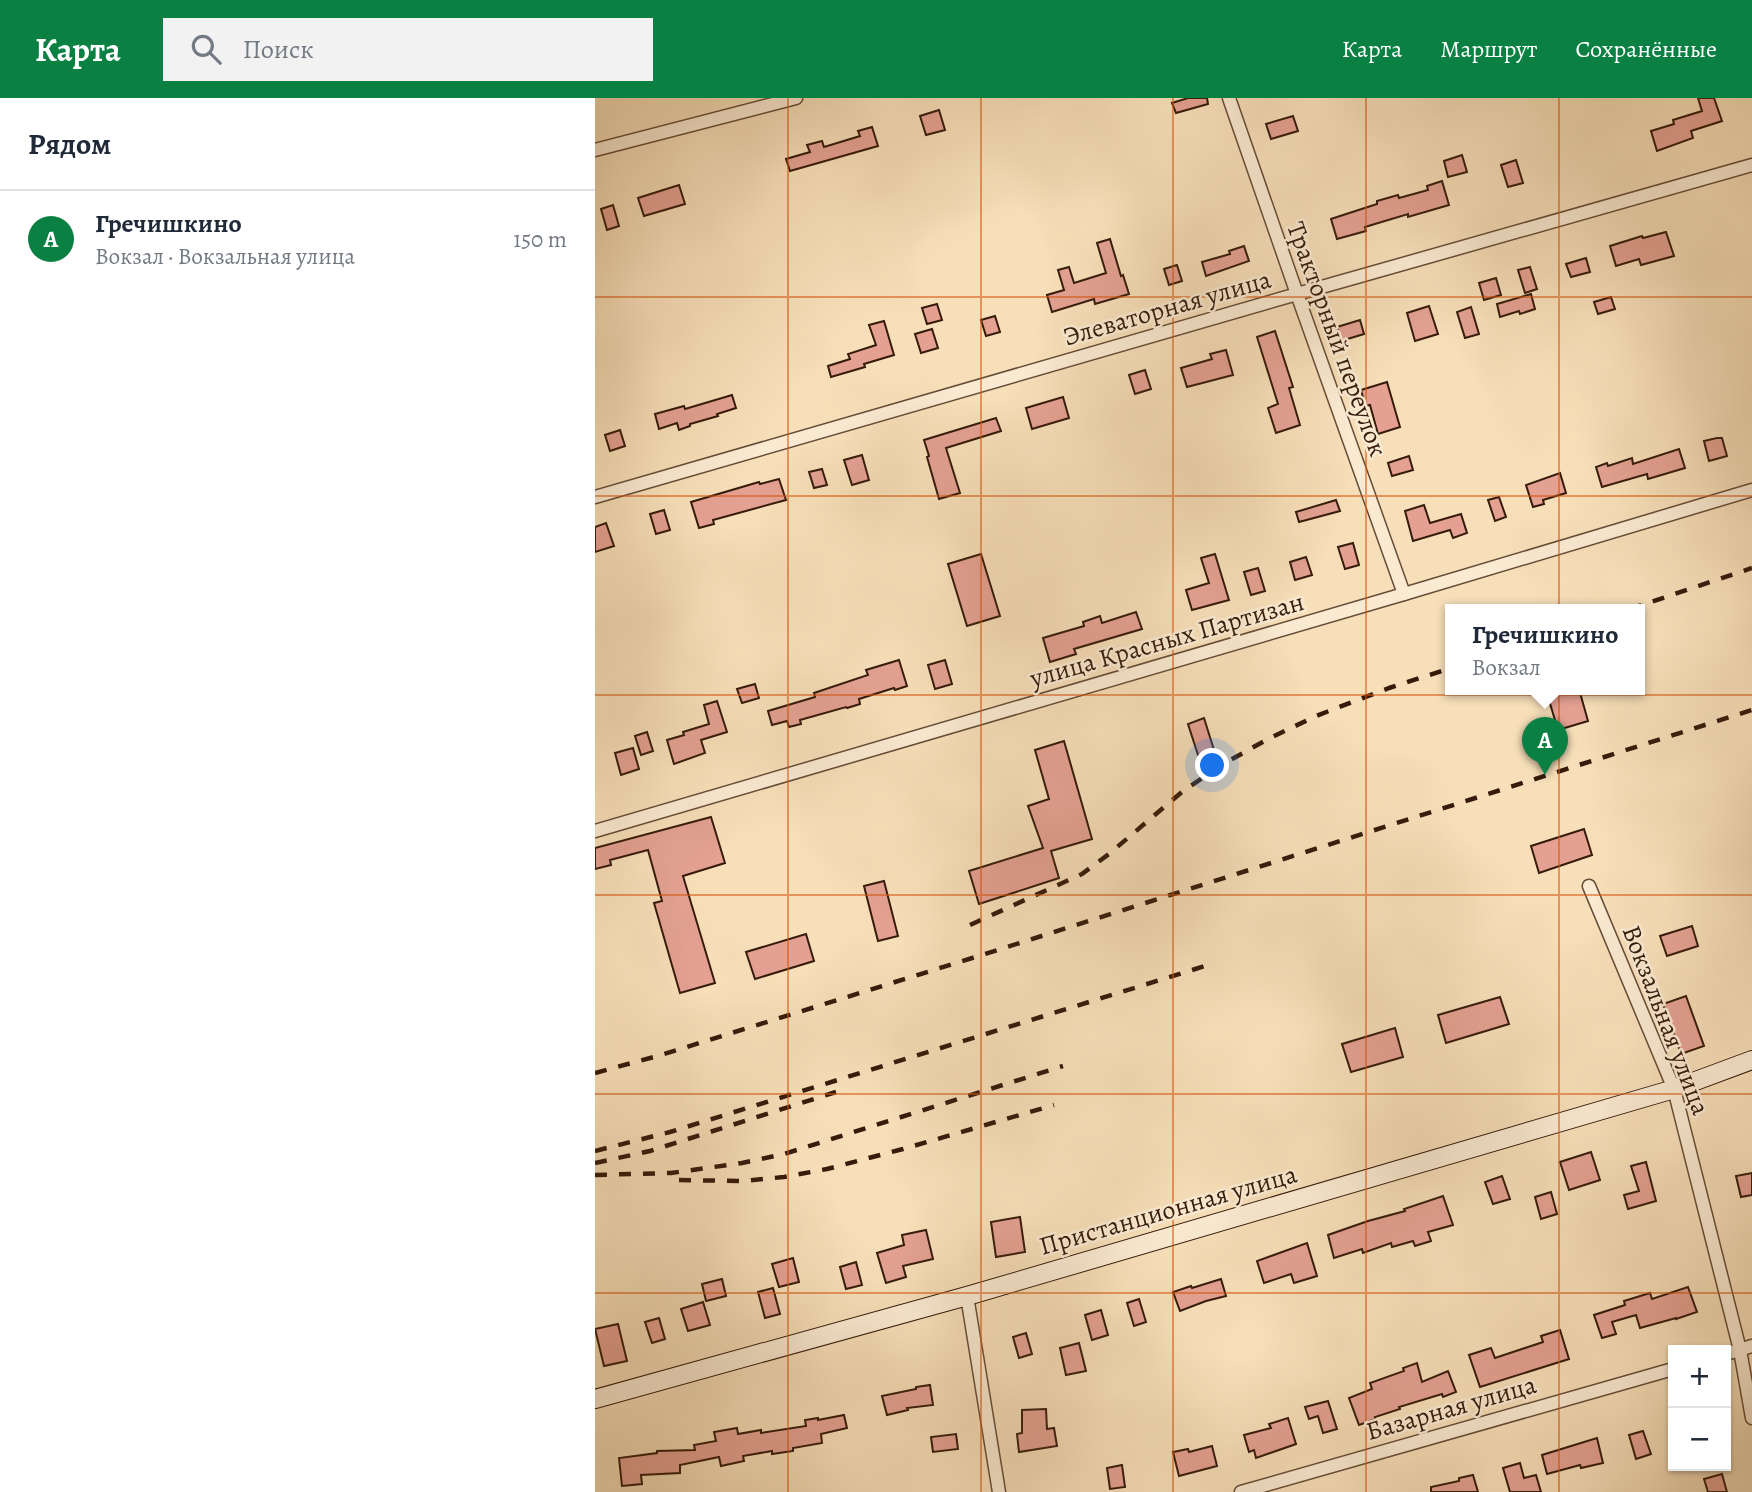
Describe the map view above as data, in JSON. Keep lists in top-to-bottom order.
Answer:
{
  "streets": {
    "street": [
      "Элеваторная улица",
      "Тракторный переулок",
      "улица Красных Партизан",
      "Вокзальная улица",
      "Пристанционная улица",
      "Базарная улица"
    ]
  },
  "crossings": [
    ["Элеваторная улица", "Тракторный переулок"],
    ["Тракторный переулок", "улица Красных Партизан"],
    ["Вокзальная улица", "Пристанционная улица"]
  ],
  "page": {
    "header": "Карта",
    "search": "Поиск",
    "nav": ["Карта", "Маршрут", "Сохранённые"],
    "heading": "Рядом",
    "list": [
      {
        "mark": "A",
        "name": "Гречишкино",
        "note": "Вокзал · Вокзальная улица",
        "value": "150 m"
      }
    ],
    "popup": ["Гречишкино", "Вокзал"],
    "pins": "A",
    "map_buttons": ["+", "−"]
  }
}
